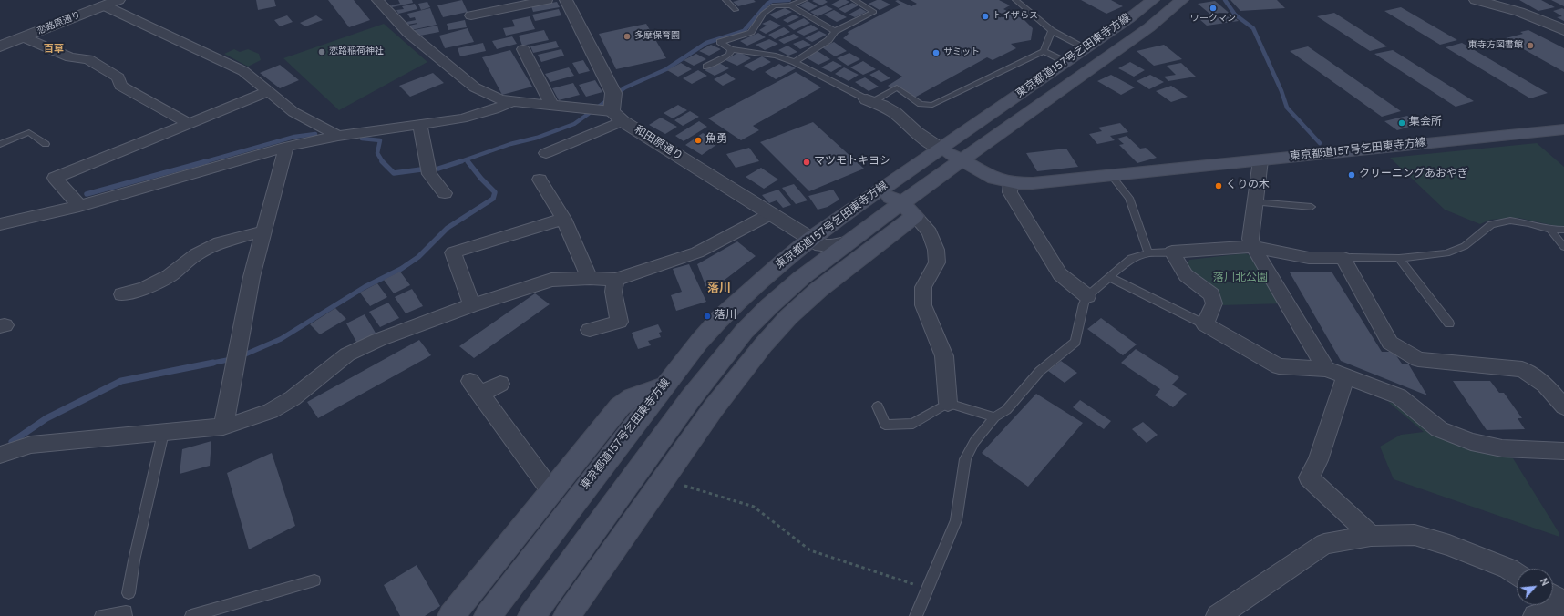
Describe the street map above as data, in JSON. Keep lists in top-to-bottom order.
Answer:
{
  "streets": {
    "main road": ["東京都道157号乞田東寺方線"],
    "street": ["恋路原通り", "和田原通り"]
  },
  "crossings": [
    ["東京都道157号乞田東寺方線", "和田原通り"]
  ],
  "districts": ["百草", "落川"],
  "parks": ["落川北公園"],
  "places": [
    "ワークマン",
    "トイザらス",
    "多摩保育園",
    "東寺方図書館",
    "恋路稲荷神社",
    "サミット",
    "集会所",
    "魚勇",
    "マツモトキヨシ",
    "クリーニングあおやぎ",
    "くりの木",
    "落川"
  ],
  "north": "top right"
}
